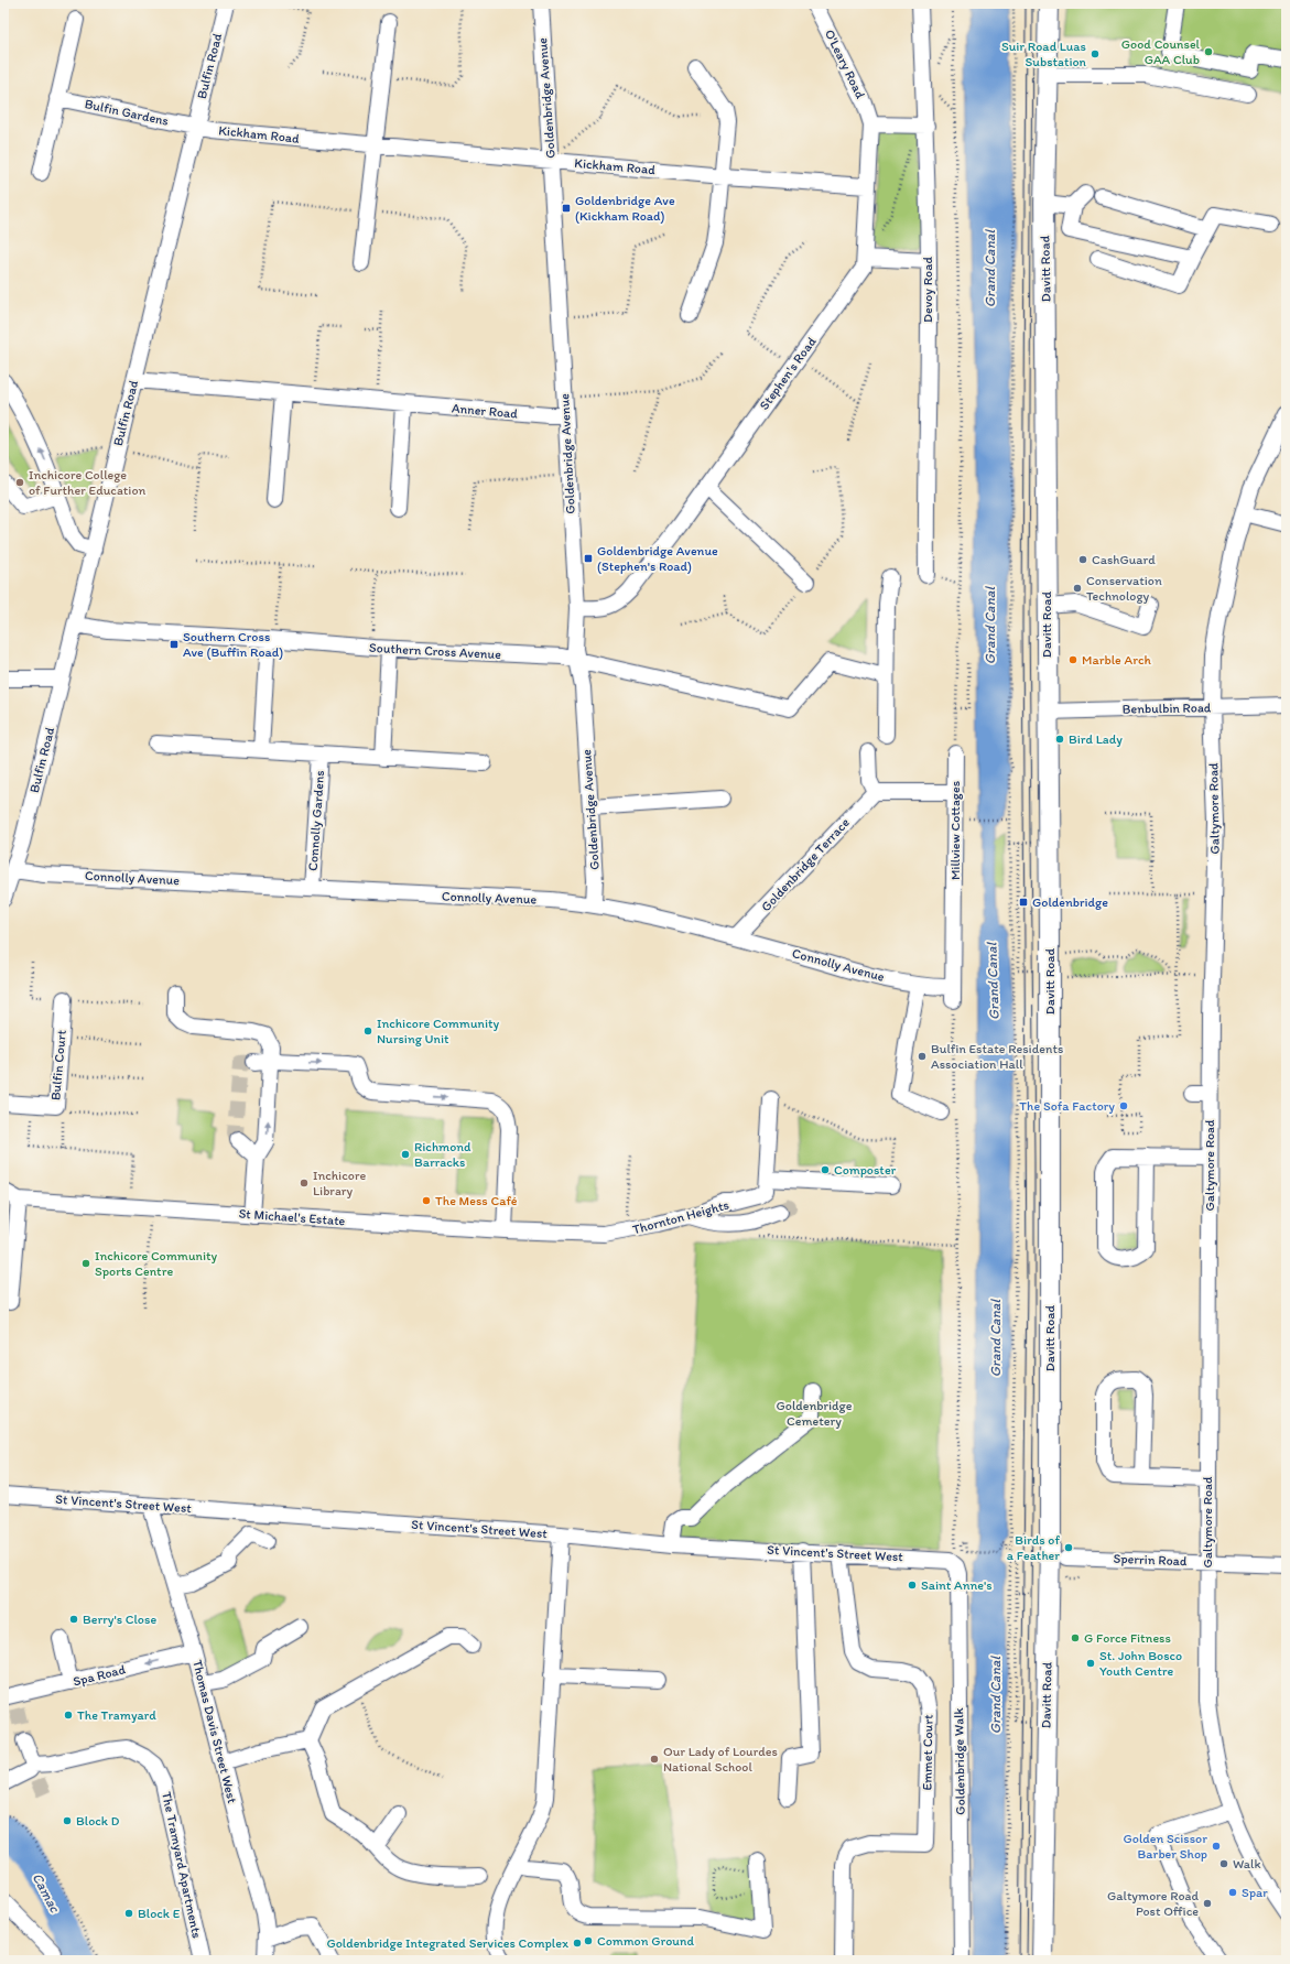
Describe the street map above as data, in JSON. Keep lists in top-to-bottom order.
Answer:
{
  "streets": {
    "main road": ["Davitt Road"],
    "street": [
      "O'Leary Road",
      "Bulfin Road",
      "Goldenbridge Avenue",
      "Bulfin Gardens",
      "Kickham Road",
      "Devoy Road",
      "Stephen's Road",
      "Anner Road",
      "Southern Cross Avenue",
      "Benbulbin Road",
      "Galtymore Road",
      "Connolly Gardens",
      "Millview Cottages",
      "Goldenbridge Terrace",
      "Connolly Avenue",
      "Bulfin Court",
      "St Michael's Estate",
      "Thornton Heights",
      "St Vincent's Street West",
      "Sperrin Road",
      "Spa Road",
      "Thomas Davis Street West",
      "Emmet Court",
      "Goldenbridge Walk",
      "The Tramyard Apartments"
    ]
  },
  "crossings": [
    ["O'Leary Road", "Kickham Road"],
    ["O'Leary Road", "Stephen's Road"],
    ["Bulfin Road", "Bulfin Gardens"],
    ["Bulfin Road", "Kickham Road"],
    ["Bulfin Road", "Anner Road"],
    ["Bulfin Road", "Southern Cross Avenue"],
    ["Bulfin Road", "Connolly Avenue"],
    ["Goldenbridge Avenue", "Kickham Road"],
    ["Goldenbridge Avenue", "Stephen's Road"],
    ["Goldenbridge Avenue", "Anner Road"],
    ["Goldenbridge Avenue", "Southern Cross Avenue"],
    ["Goldenbridge Avenue", "Connolly Avenue"],
    ["Bulfin Gardens", "Kickham Road"],
    ["Kickham Road", "Stephen's Road"],
    ["Davitt Road", "Benbulbin Road"],
    ["Benbulbin Road", "Galtymore Road"],
    ["Galtymore Road", "Sperrin Road"],
    ["Connolly Gardens", "Connolly Avenue"],
    ["Millview Cottages", "Connolly Avenue"],
    ["Goldenbridge Terrace", "Connolly Avenue"],
    ["St Michael's Estate", "Thornton Heights"],
    ["St Vincent's Street West", "Thomas Davis Street West"],
    ["St Vincent's Street West", "Emmet Court"],
    ["St Vincent's Street West", "Goldenbridge Walk"],
    ["Spa Road", "Thomas Davis Street West"]
  ],
  "one_way": ["Spa Road"],
  "water": ["Grand Canal", "Camac"],
  "parks": ["Goldenbridge Cemetery"],
  "places": {
    "other": [
      "Good Counsel GAA Club",
      "Suir Road Luas Substation",
      "Inchicore College of Further Education",
      "CashGuard",
      "Conservation Technology",
      "Marble Arch",
      "Bird Lady",
      "Inchicore Community Nursing Unit",
      "Bulfin Estate Residents Association Hall",
      "The Sofa Factory",
      "Richmond Barracks",
      "Composter",
      "Inchicore Library",
      "The Mess Café",
      "Inchicore Community Sports Centre",
      "Birds of a Feather",
      "Saint Anne's",
      "Berry's Close",
      "G Force Fitness",
      "St. John Bosco Youth Centre",
      "The Tramyard",
      "Our Lady of Lourdes National School",
      "Block D",
      "Golden Scissor Barber Shop",
      "Walk",
      "Spar",
      "Galtymore Road Post Office",
      "Block E",
      "Common Ground",
      "Goldenbridge Integrated Services Complex"
    ],
    "transit": [
      "Goldenbridge Ave (Kickham Road)",
      "Goldenbridge Avenue (Stephen's Road)",
      "Southern Cross Ave (Buffin Road)",
      "Goldenbridge"
    ]
  }
}
